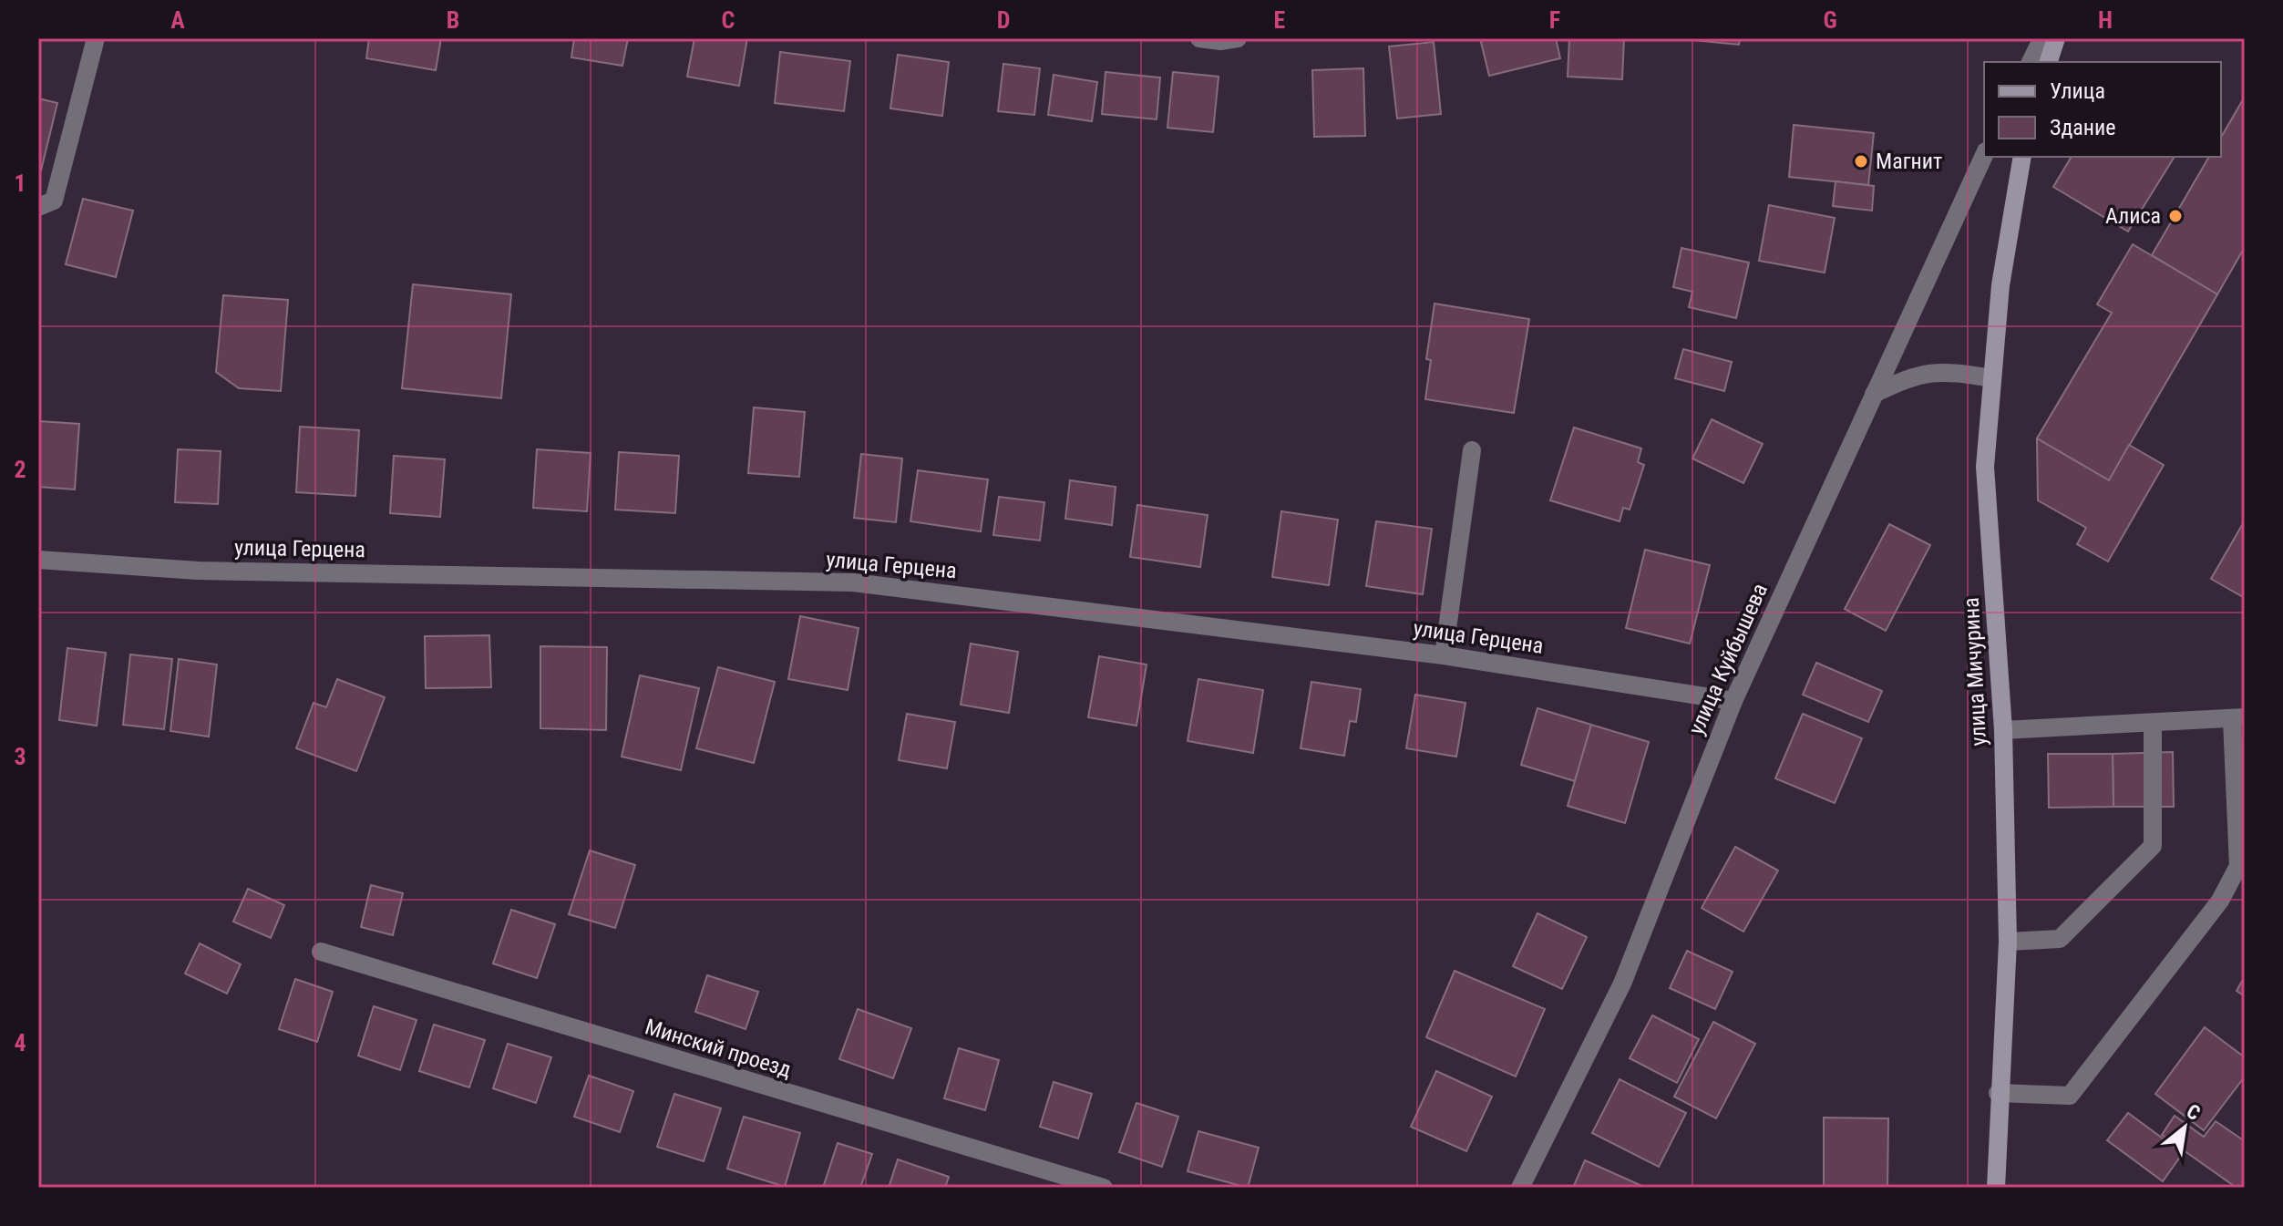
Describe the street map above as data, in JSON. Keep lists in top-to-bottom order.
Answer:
{
  "streets": {
    "street": [
      "улица Герцена",
      "улица Куйбышева",
      "улица Мичурина",
      "Минский проезд"
    ]
  },
  "crossings": [
    ["улица Герцена", "улица Куйбышева"]
  ],
  "places": ["Магнит", "Алиса"],
  "legend": ["Улица", "Здание"],
  "north": "top right",
  "grid": {
    "columns": [
      "A",
      "B",
      "C",
      "D",
      "E",
      "F",
      "G",
      "H"
    ],
    "rows": [
      "1",
      "2",
      "3",
      "4"
    ]
  }
}
